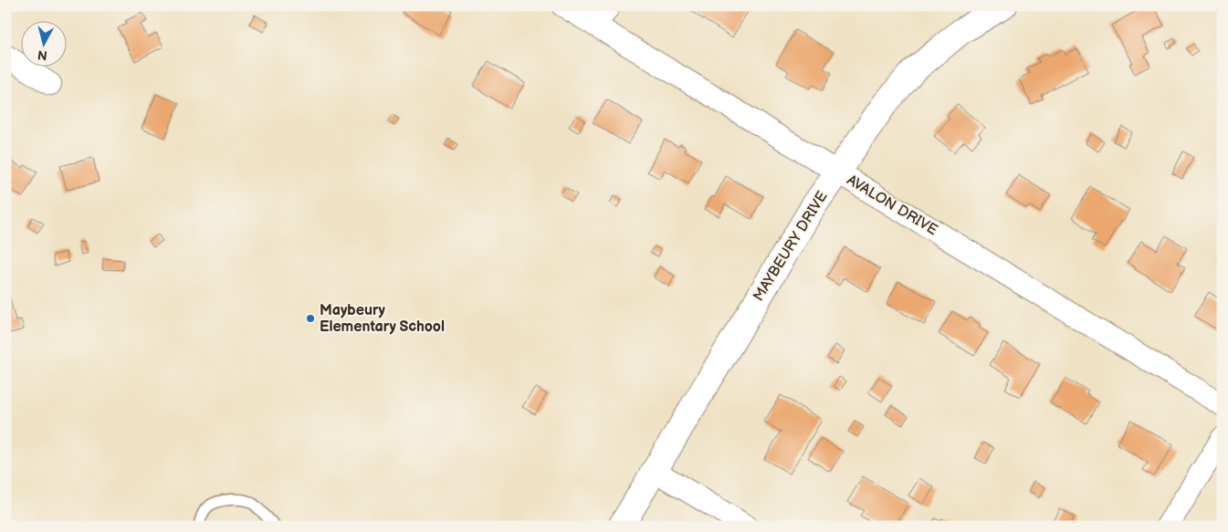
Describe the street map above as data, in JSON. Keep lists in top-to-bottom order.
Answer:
{
  "streets": {
    "street": ["AVALON DRIVE", "MAYBEURY DRIVE"]
  },
  "crossings": [
    ["AVALON DRIVE", "MAYBEURY DRIVE"]
  ],
  "places": ["Maybeury Elementary School"],
  "north": "bottom"
}
